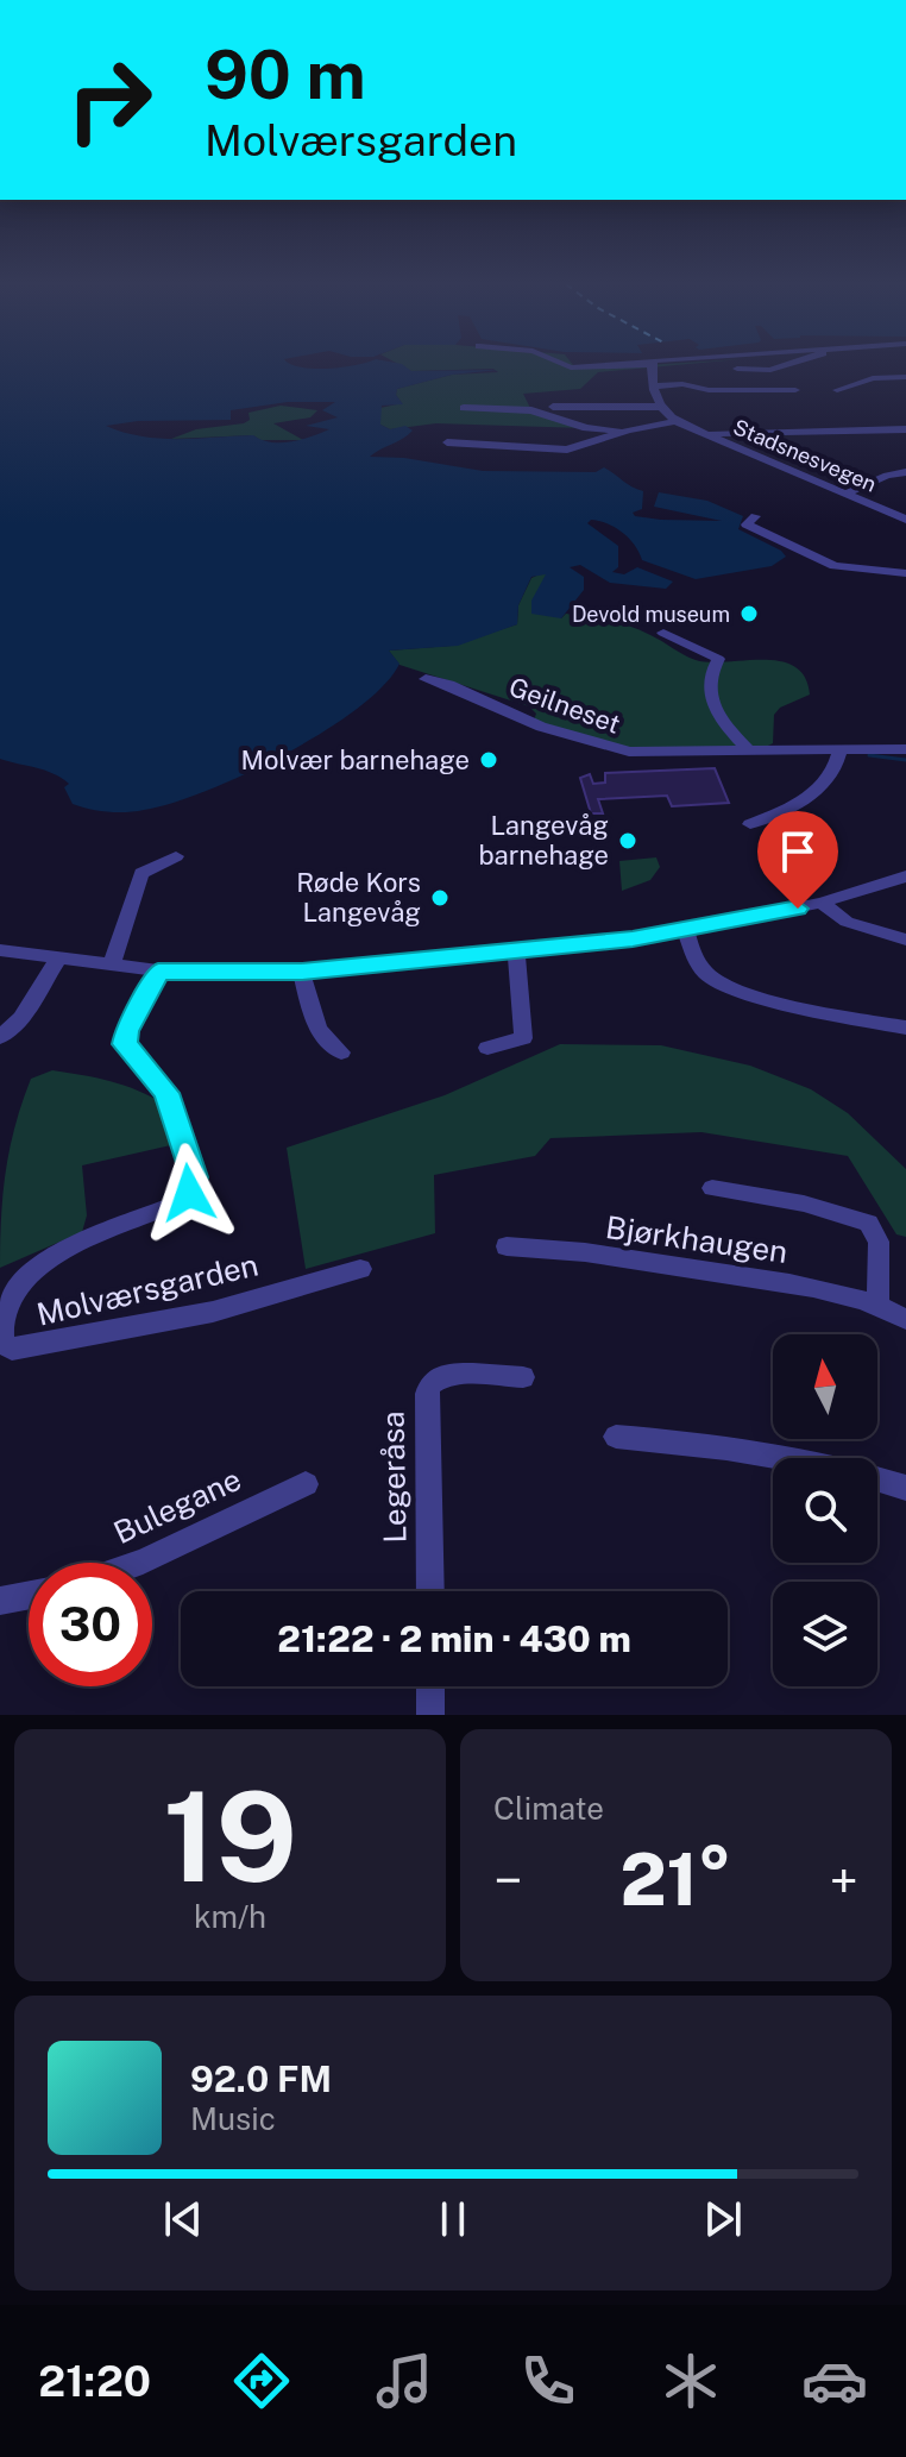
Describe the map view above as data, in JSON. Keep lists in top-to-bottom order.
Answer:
{
  "streets": {
    "street": [
      "Stadsnesvegen",
      "Geilneset",
      "Bjørkhaugen",
      "Molværsgarden",
      "Legeråsa",
      "Bulegane"
    ]
  },
  "places": [
    "Devold museum",
    "Molvær barnehage",
    "Langevåg barnehage",
    "Røde Kors Langevåg"
  ],
  "north": "top",
  "page": {
    "turn": ["90 m", "Molværsgarden"],
    "limit": "30",
    "trip": "21:22 · 2 min · 430 m",
    "tile": [
      ["19", "km/h"],
      "Climate"
    ],
    "heat": ["−", "21°", "+"],
    "song": ["92.0 FM", "Music"],
    "tabs": "21:20"
  }
}
